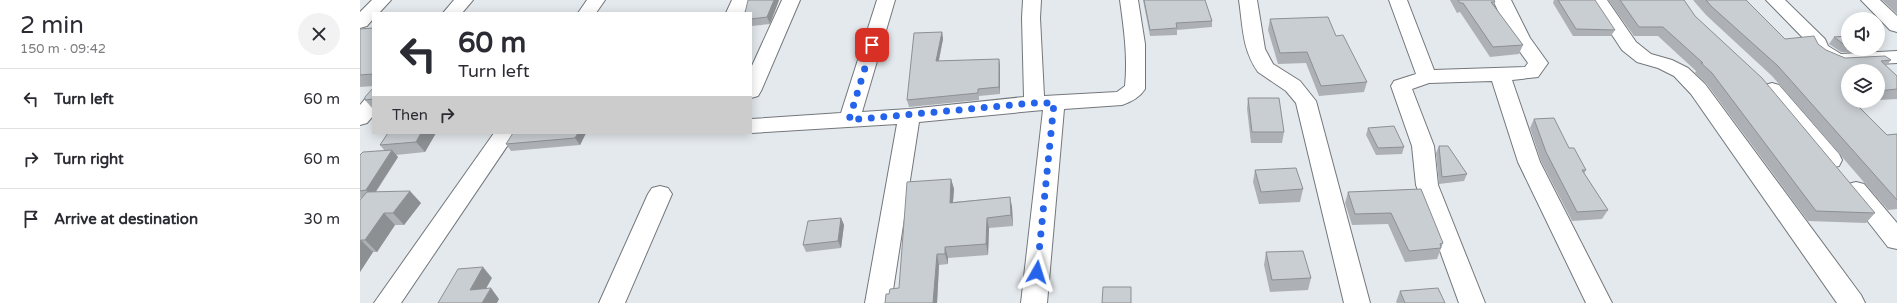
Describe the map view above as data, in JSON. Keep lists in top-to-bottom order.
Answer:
{
  "page": {
    "heading": ["2 min", "150 m · 09:42"],
    "turn": ["60 m", "Turn left"],
    "list": [
      {
        "name": "Turn left",
        "value": "60 m"
      },
      {
        "name": "Turn right",
        "value": "60 m"
      },
      {
        "name": "Arrive at destination",
        "value": "30 m"
      }
    ],
    "then": "Then"
  }
}
